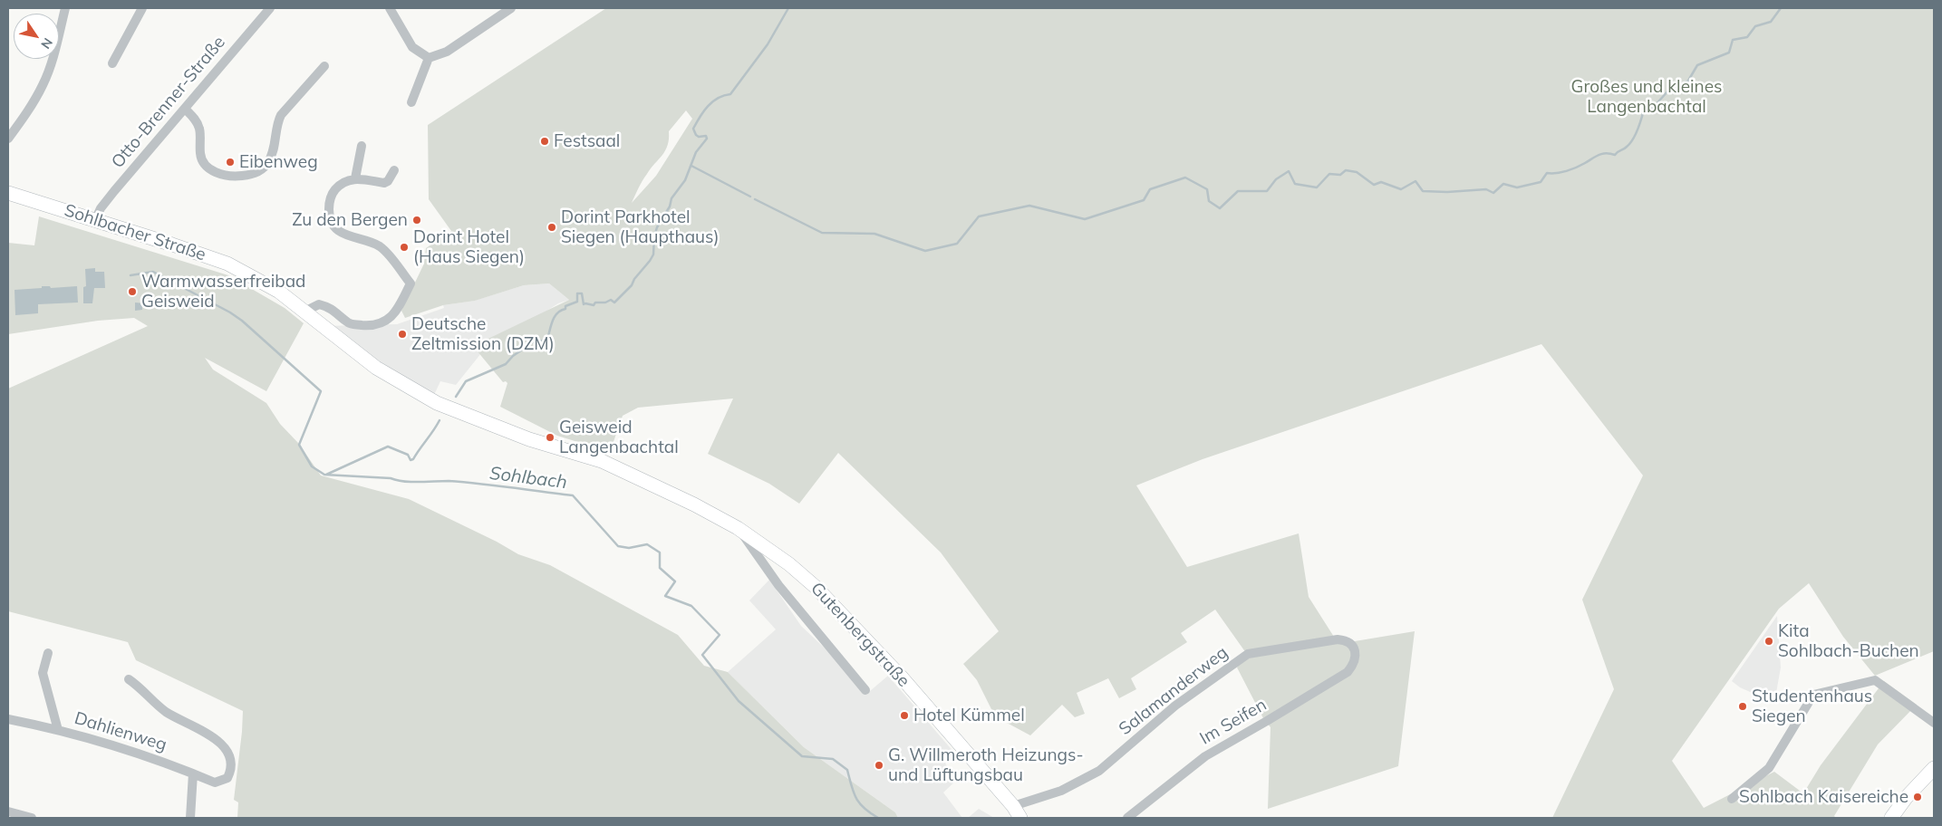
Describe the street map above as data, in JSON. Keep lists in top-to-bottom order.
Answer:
{
  "streets": {
    "street": [
      "Otto-Brenner-Straße",
      "Sohlbacher Straße",
      "Gutenbergstraße",
      "Salamanderweg",
      "Im Seifen",
      "Dahlienweg"
    ]
  },
  "crossings": [
    ["Otto-Brenner-Straße", "Sohlbacher Straße"],
    ["Sohlbacher Straße", "Gutenbergstraße"],
    ["Gutenbergstraße", "Salamanderweg"],
    ["Salamanderweg", "Im Seifen"]
  ],
  "water": ["Sohlbach"],
  "parks": ["Großes und kleines Langenbachtal"],
  "places": [
    "Festsaal",
    "Eibenweg",
    "Zu den Bergen",
    "Dorint Parkhotel Siegen (Haupthaus)",
    "Dorint Hotel (Haus Siegen)",
    "Warmwasserfreibad Geisweid",
    "Deutsche Zeltmission (DZM)",
    "Geisweid Langenbachtal",
    "Kita Sohlbach-Buchen",
    "Studentenhaus Siegen",
    "Hotel Kümmel",
    "G. Willmeroth Heizungs- und Lüftungsbau",
    "Sohlbach Kaisereiche"
  ],
  "north": "bottom right"
}
